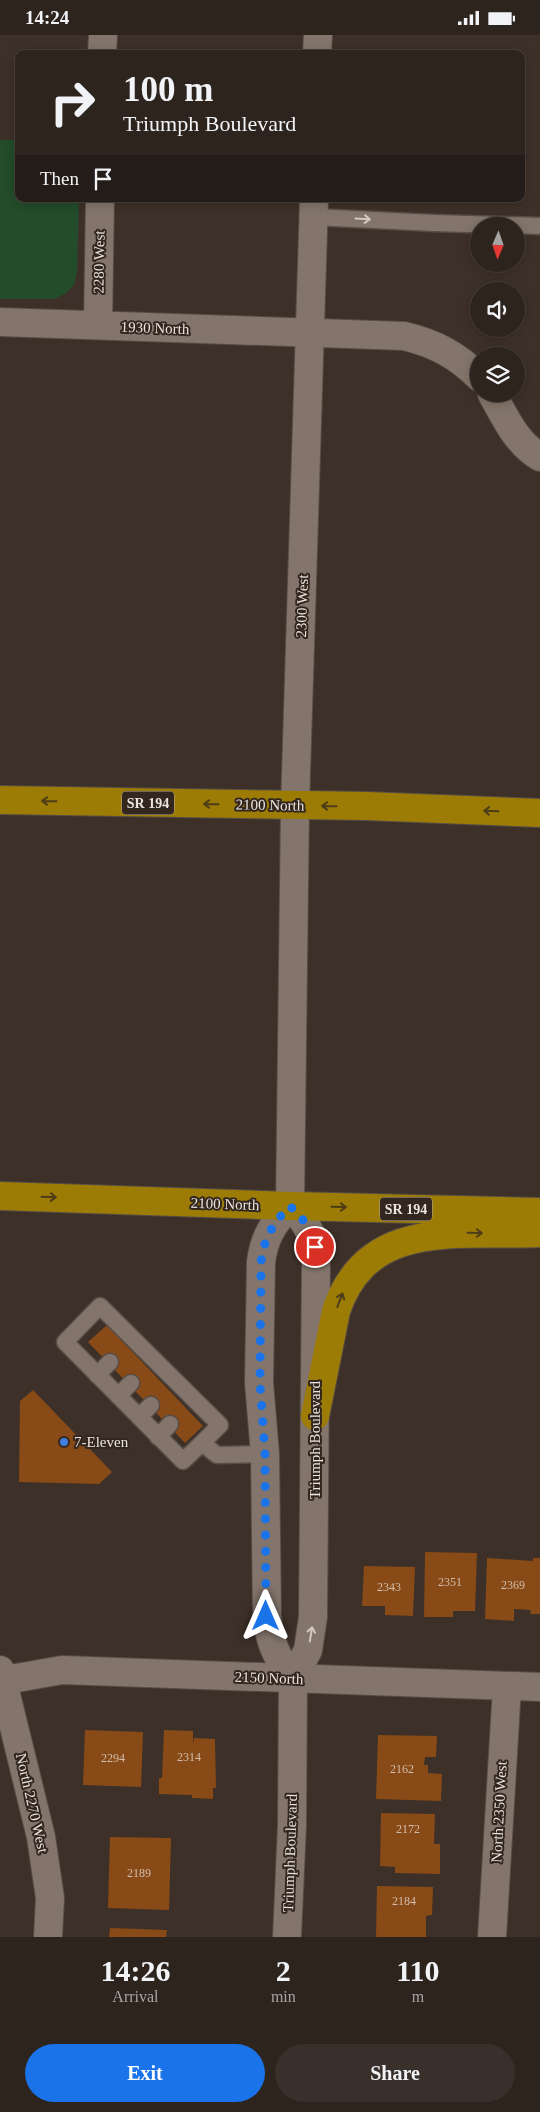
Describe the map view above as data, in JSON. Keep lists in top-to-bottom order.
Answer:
{
  "streets": {
    "highway": ["SR 194", "2100 North"],
    "main road": [
      "2280 West",
      "1930 North",
      "2300 West",
      "Triumph Boulevard",
      "2150 North",
      "North 2270 West",
      "North 2350 West"
    ]
  },
  "crossings": [
    ["2280 West", "1930 North"],
    ["1930 North", "2300 West"],
    ["2300 West", "2100 North"],
    ["2300 West", "Triumph Boulevard"],
    ["2100 North", "Triumph Boulevard"],
    ["Triumph Boulevard", "2150 North"],
    ["2150 North", "North 2270 West"],
    ["2150 North", "North 2350 West"]
  ],
  "places": ["7-Eleven"],
  "house_numbers": [
    "2351",
    "2369",
    "2343",
    "2314",
    "2294",
    "2162",
    "2172",
    "2189",
    "2184"
  ],
  "north": "bottom",
  "page": {
    "status": "14:24",
    "turn": ["100 m", "Triumph Boulevard"],
    "then": "Then",
    "eta": [
      "14:26",
      "Arrival",
      "2",
      "min",
      "110",
      "m"
    ],
    "buttons": ["Exit", "Share"]
  }
}
